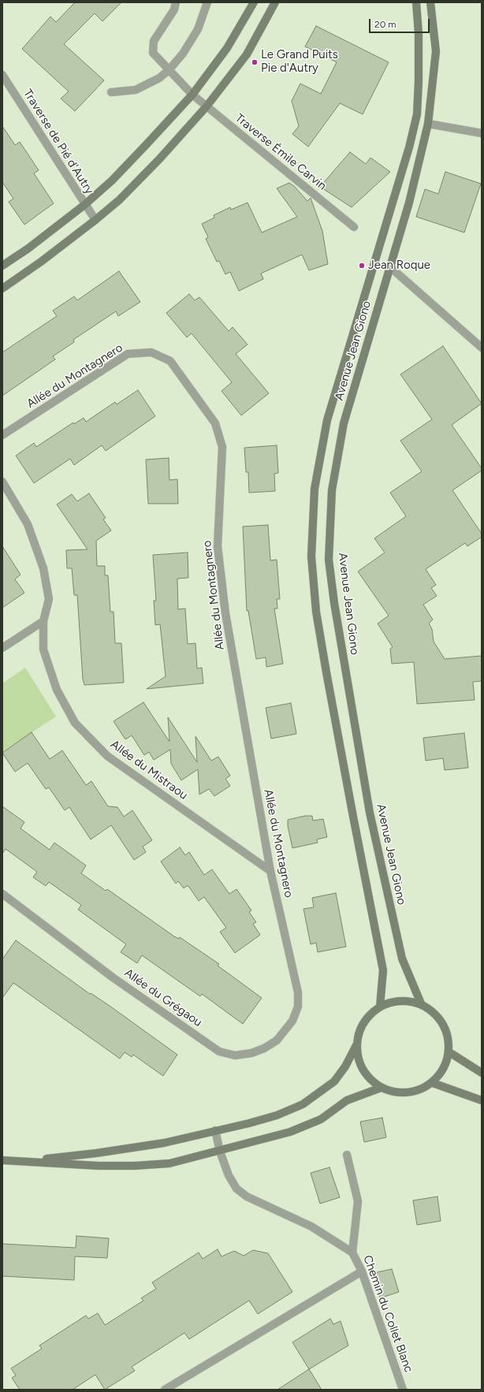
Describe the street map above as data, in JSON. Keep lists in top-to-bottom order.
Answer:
{
  "streets": {
    "street": [
      "Traverse de Pié d'Autry",
      "Traverse Émile Carvin",
      "Avenue Jean Giono",
      "Allée du Montagnero",
      "Allée du Mistraou",
      "Allée du Grégaou",
      "Chemin du Collet Blanc"
    ]
  },
  "crossings": [
    ["Allée du Montagnero", "Allée du Mistraou"],
    ["Allée du Montagnero", "Allée du Grégaou"]
  ],
  "places": ["Le Grand Puits Pie d'Autry", "Jean Roque"],
  "scale_bar": "20 m"
}
